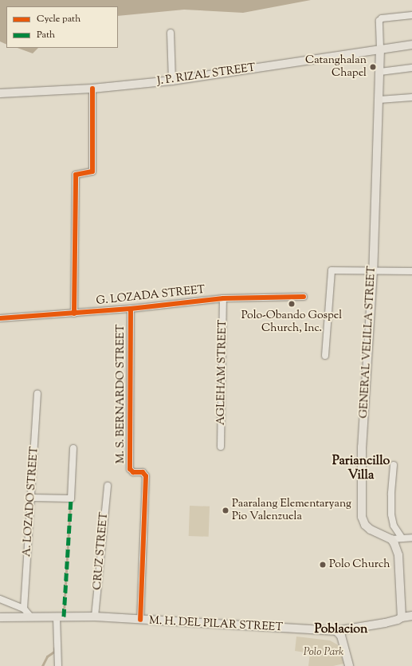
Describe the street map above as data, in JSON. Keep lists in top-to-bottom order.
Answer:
{
  "streets": {
    "main road": ["J. P. RIZAL STREET", "GENERAL VELILLA STREET", "M. H. DEL PILAR STREET"],
    "street": [
      "G. LOZADA STREET",
      "AGLEHAM STREET",
      "M. S. BERNARDO STREET",
      "A. LOZADO STREET",
      "CRUZ STREET"
    ]
  },
  "crossings": [
    ["J. P. RIZAL STREET", "GENERAL VELILLA STREET"],
    ["G. LOZADA STREET", "AGLEHAM STREET"],
    ["G. LOZADA STREET", "M. S. BERNARDO STREET"],
    ["M. S. BERNARDO STREET", "M. H. DEL PILAR STREET"],
    ["CRUZ STREET", "M. H. DEL PILAR STREET"]
  ],
  "districts": ["Pariancillo Villa", "Poblacion"],
  "parks": ["Polo Park"],
  "places": [
    "Catanghalan Chapel",
    "Polo-Obando Gospel Church, Inc.",
    "Paaralang Elementaryang Pio Valenzuela",
    "Polo Church"
  ],
  "legend": ["Cycle path", "Path"]
}
